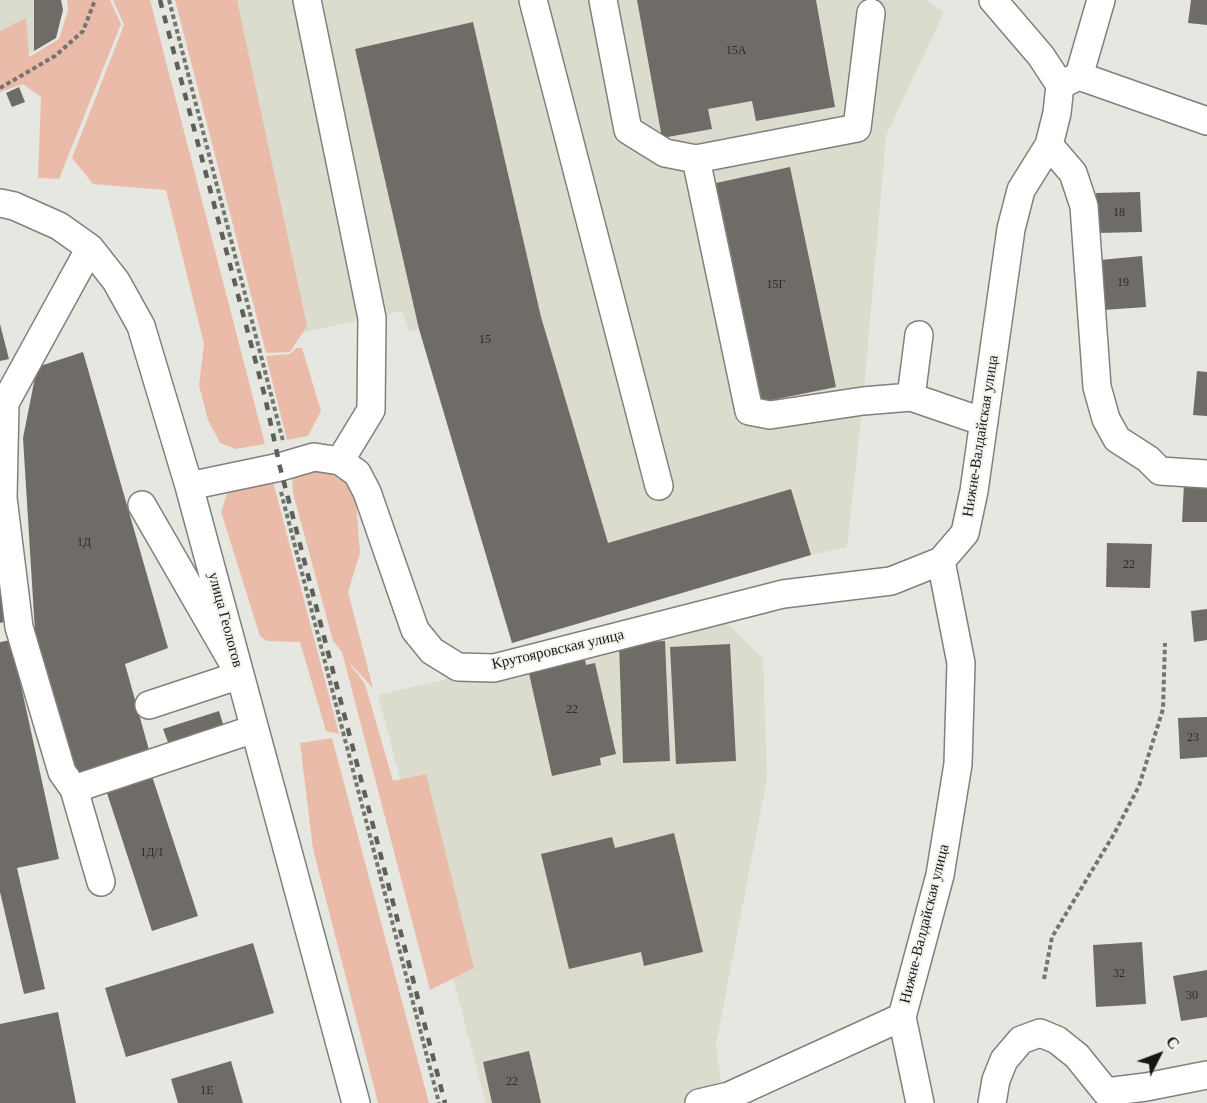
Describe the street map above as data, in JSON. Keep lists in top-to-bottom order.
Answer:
{
  "streets": {
    "street": ["Нижне-Валдайская улица", "улица Геологов", "Крутояровская улица"]
  },
  "crossings": [
    ["Нижне-Валдайская улица", "Крутояровская улица"]
  ],
  "house_numbers": [
    "15А",
    "18",
    "19",
    "15Г",
    "15",
    "1Д",
    "22",
    "22",
    "23",
    "1Д/1",
    "32",
    "30",
    "22",
    "1Е"
  ],
  "north": "top right"
}
